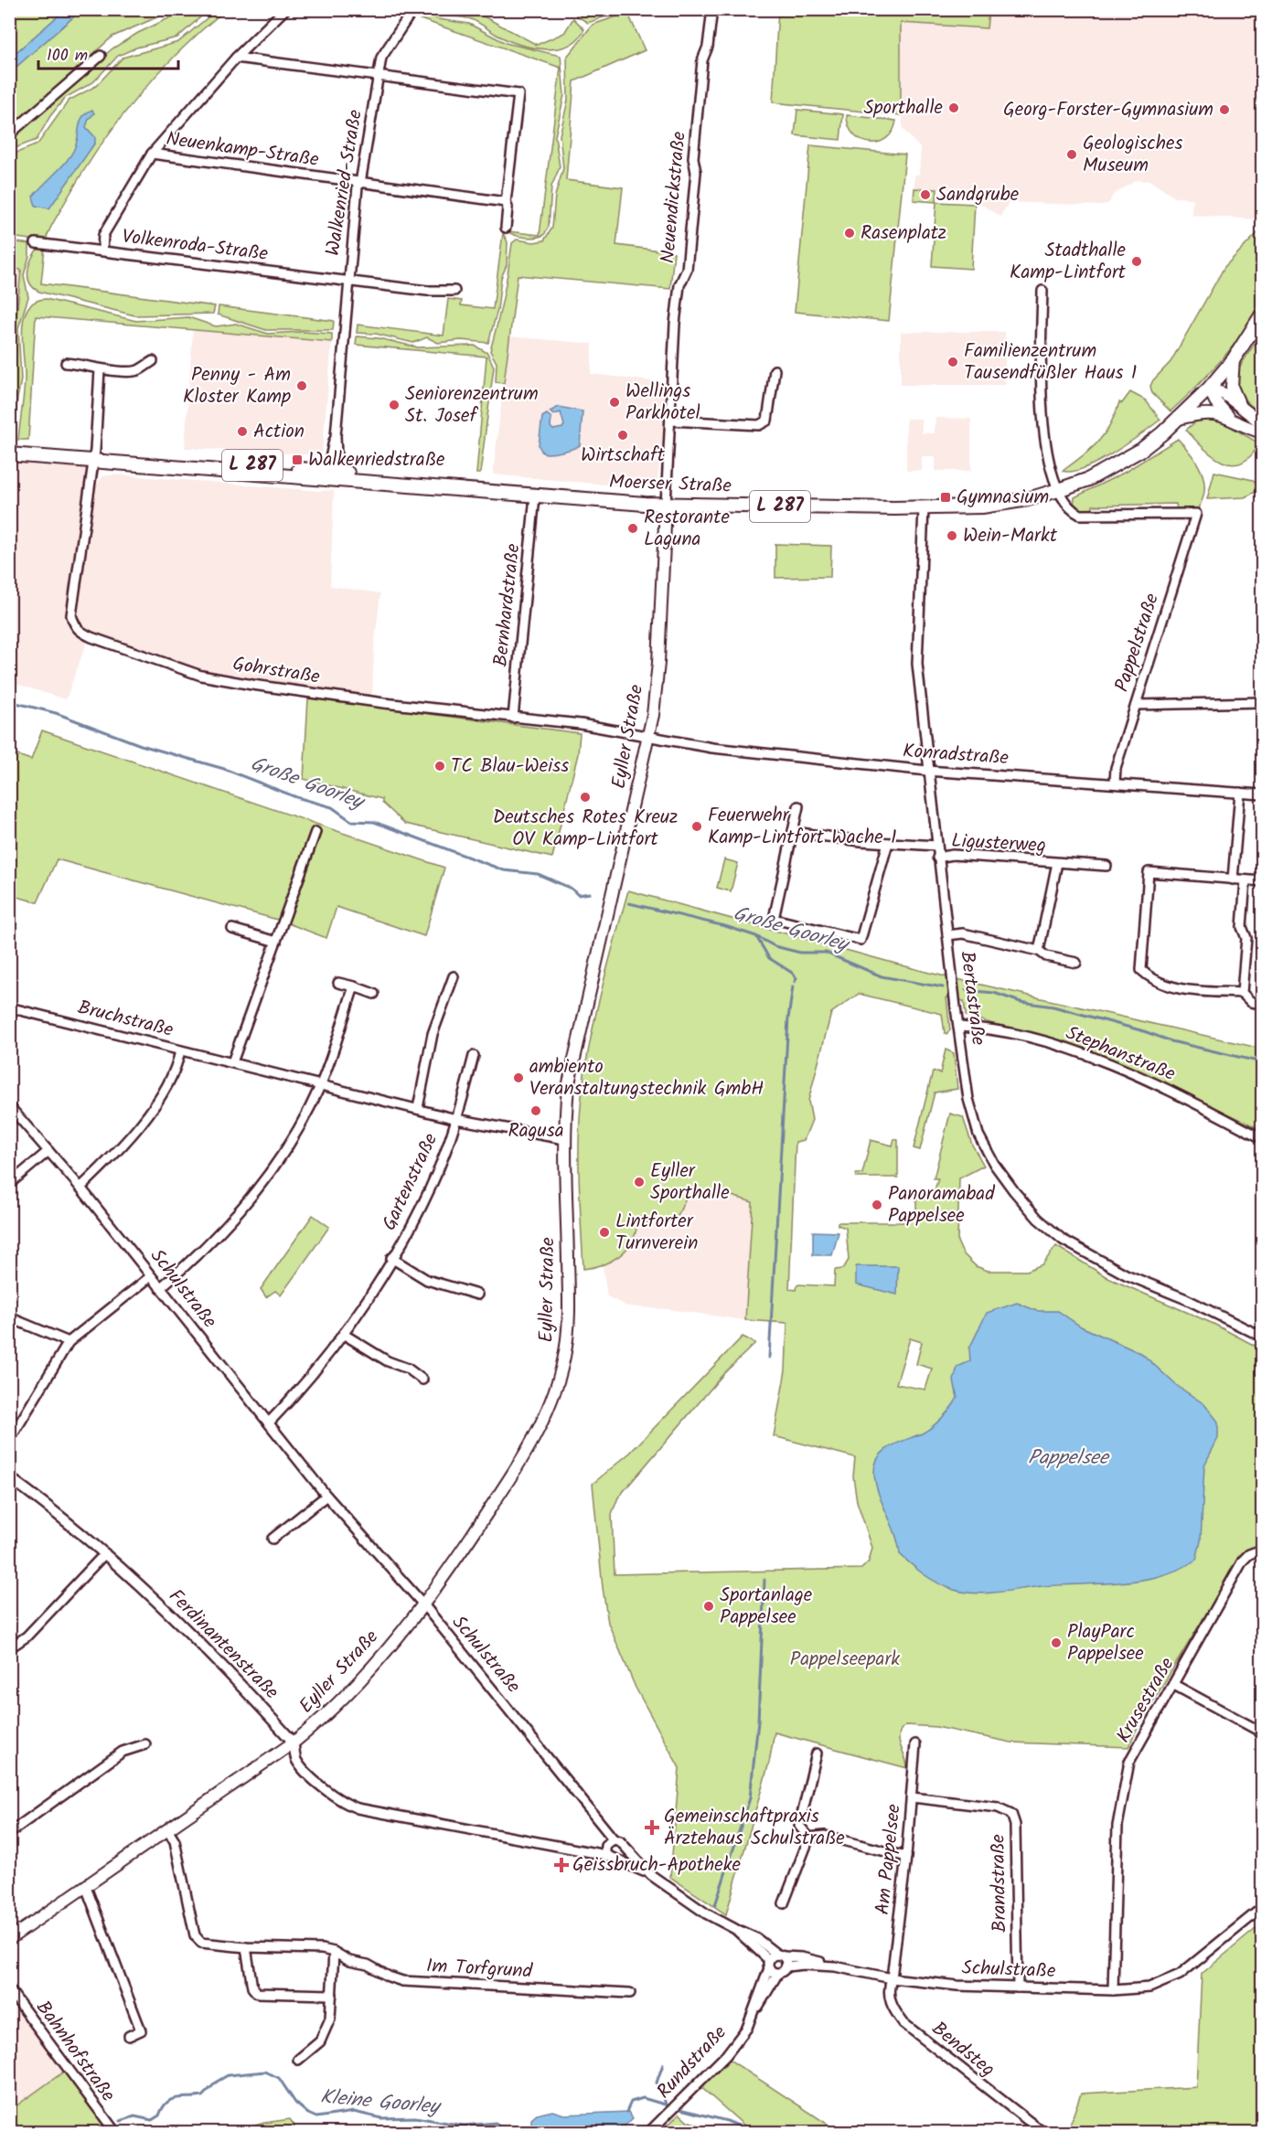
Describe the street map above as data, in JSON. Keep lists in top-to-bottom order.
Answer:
{
  "streets": {
    "main road": ["L 287", "Moerser Straße", "Eyller Straße"],
    "street": [
      "Neuenkamp-Straße",
      "Walkenried-Straße",
      "Neuendickstraße",
      "Volkenroda-Straße",
      "Bernhardstraße",
      "Pappelstraße",
      "Gohrstraße",
      "Konradstraße",
      "Ligusterweg",
      "Bertastraße",
      "Bruchstraße",
      "Stephanstraße",
      "Gartenstraße",
      "Schulstraße",
      "Ferdinantenstraße",
      "Krusestraße",
      "Am Pappelsee",
      "Brandstraße",
      "Im Torfgrund",
      "Bendsteg",
      "Bahnhofstraße",
      "Rundstraße"
    ]
  },
  "crossings": [
    ["Neuenkamp-Straße", "Walkenried-Straße"],
    ["Walkenried-Straße", "Volkenroda-Straße"],
    ["Walkenried-Straße", "Moerser Straße"],
    ["Neuendickstraße", "Moerser Straße"],
    ["Neuendickstraße", "Eyller Straße"],
    ["L 287", "Moerser Straße"],
    ["Moerser Straße", "Bernhardstraße"],
    ["Moerser Straße", "Pappelstraße"],
    ["Moerser Straße", "Gohrstraße"],
    ["Moerser Straße", "Eyller Straße"],
    ["Moerser Straße", "Bertastraße"],
    ["Bernhardstraße", "Gohrstraße"],
    ["Pappelstraße", "Konradstraße"],
    ["Gohrstraße", "Eyller Straße"],
    ["Gohrstraße", "Konradstraße"],
    ["Eyller Straße", "Konradstraße"],
    ["Eyller Straße", "Bruchstraße"],
    ["Eyller Straße", "Schulstraße"],
    ["Eyller Straße", "Ferdinantenstraße"],
    ["Eyller Straße", "Im Torfgrund"],
    ["Konradstraße", "Bertastraße"],
    ["Ligusterweg", "Bertastraße"],
    ["Bertastraße", "Stephanstraße"],
    ["Bruchstraße", "Gartenstraße"],
    ["Gartenstraße", "Schulstraße"],
    ["Schulstraße", "Ferdinantenstraße"],
    ["Schulstraße", "Krusestraße"],
    ["Schulstraße", "Am Pappelsee"],
    ["Schulstraße", "Brandstraße"],
    ["Schulstraße", "Bendsteg"],
    ["Schulstraße", "Rundstraße"],
    ["Am Pappelsee", "Brandstraße"],
    ["Am Pappelsee", "Bendsteg"]
  ],
  "water": ["Große Goorley", "Pappelsee", "Kleine Goorley"],
  "parks": ["Pappelseepark"],
  "places": {
    "other": [
      "Sporthalle",
      "Georg-Forster-Gymnasium",
      "Geologisches Museum",
      "Sandgrube",
      "Rasenplatz",
      "Stadthalle Kamp-Lintfort",
      "Familienzentrum Tausendfüßler Haus 1",
      "Penny - Am Kloster Kamp",
      "Wellings Parkhotel",
      "Seniorenzentrum St. Josef",
      "Action",
      "Wirtschaft",
      "Restorante Laguna",
      "Wein-Markt",
      "TC Blau-Weiss",
      "Deutsches Rotes Kreuz OV Kamp-Lintfort",
      "Feuerwehr Kamp-Lintfort Wache 1",
      "ambiento Veranstaltungstechnik GmbH",
      "Ragusa",
      "Eyller Sporthalle",
      "Panoramabad Pappelsee",
      "Lintforter Turnverein",
      "Sportanlage Pappelsee",
      "PlayParc Pappelsee"
    ],
    "transit": ["Walkenriedstraße", "Gymnasium"],
    "health": ["Gemeinschaftpraxis Ärztehaus Schulstraße", "Geissbruch-Apotheke"]
  },
  "scale_bar": "100 m"
}
